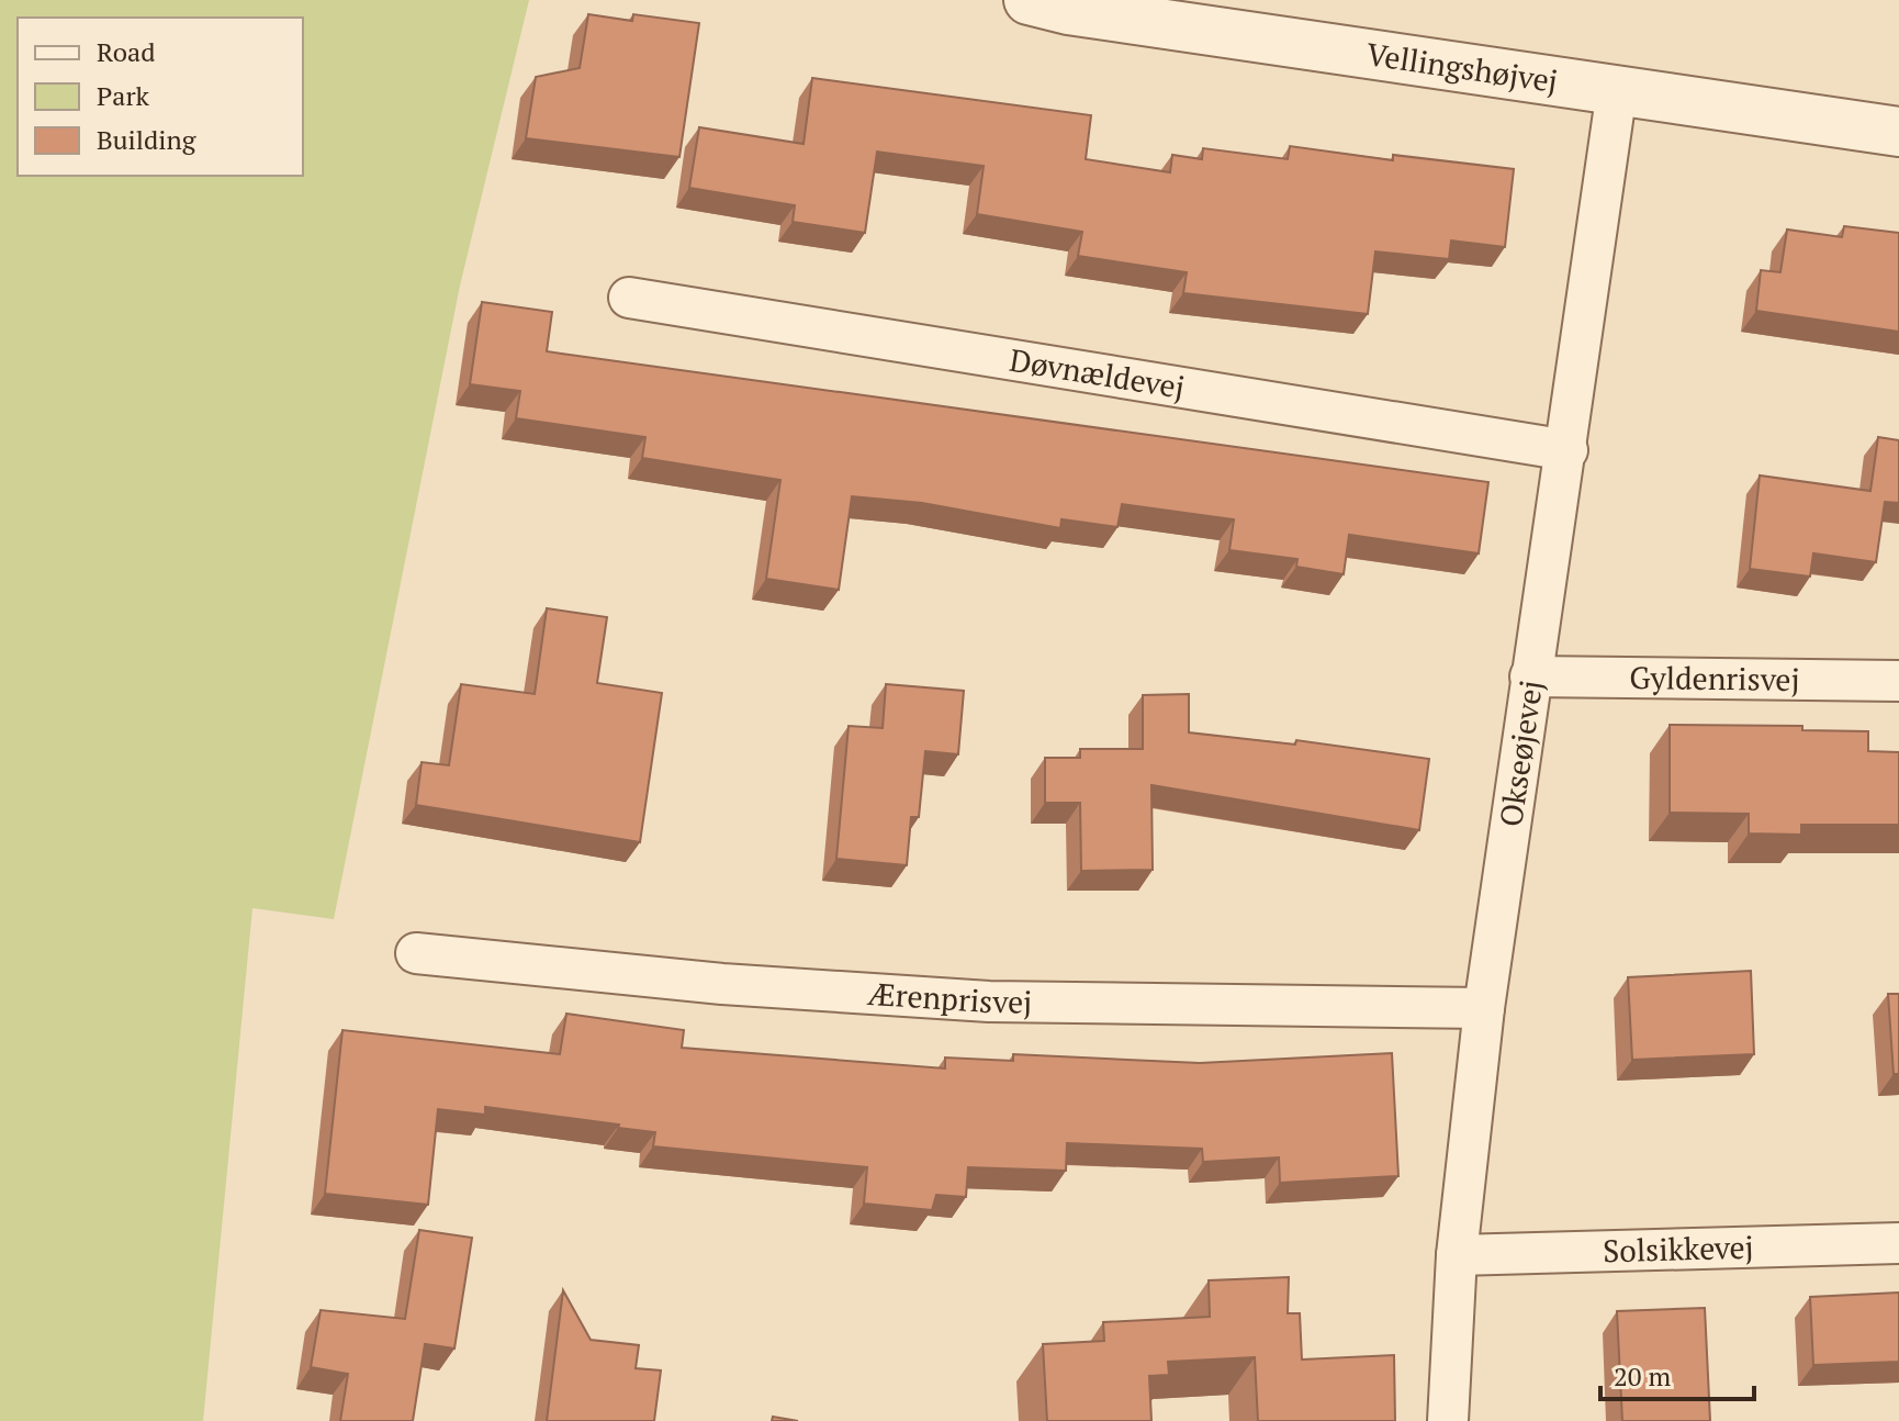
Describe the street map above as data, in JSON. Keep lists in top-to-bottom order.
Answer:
{
  "streets": {
    "street": [
      "Vellingshøjvej",
      "Døvnældevej",
      "Gyldenrisvej",
      "Okseøjevej",
      "Ærenprisvej",
      "Solsikkevej"
    ]
  },
  "crossings": [
    ["Vellingshøjvej", "Okseøjevej"],
    ["Døvnældevej", "Okseøjevej"],
    ["Gyldenrisvej", "Okseøjevej"],
    ["Okseøjevej", "Ærenprisvej"],
    ["Okseøjevej", "Solsikkevej"]
  ],
  "legend": ["Road", "Park", "Building"],
  "scale_bar": "20 m"
}
